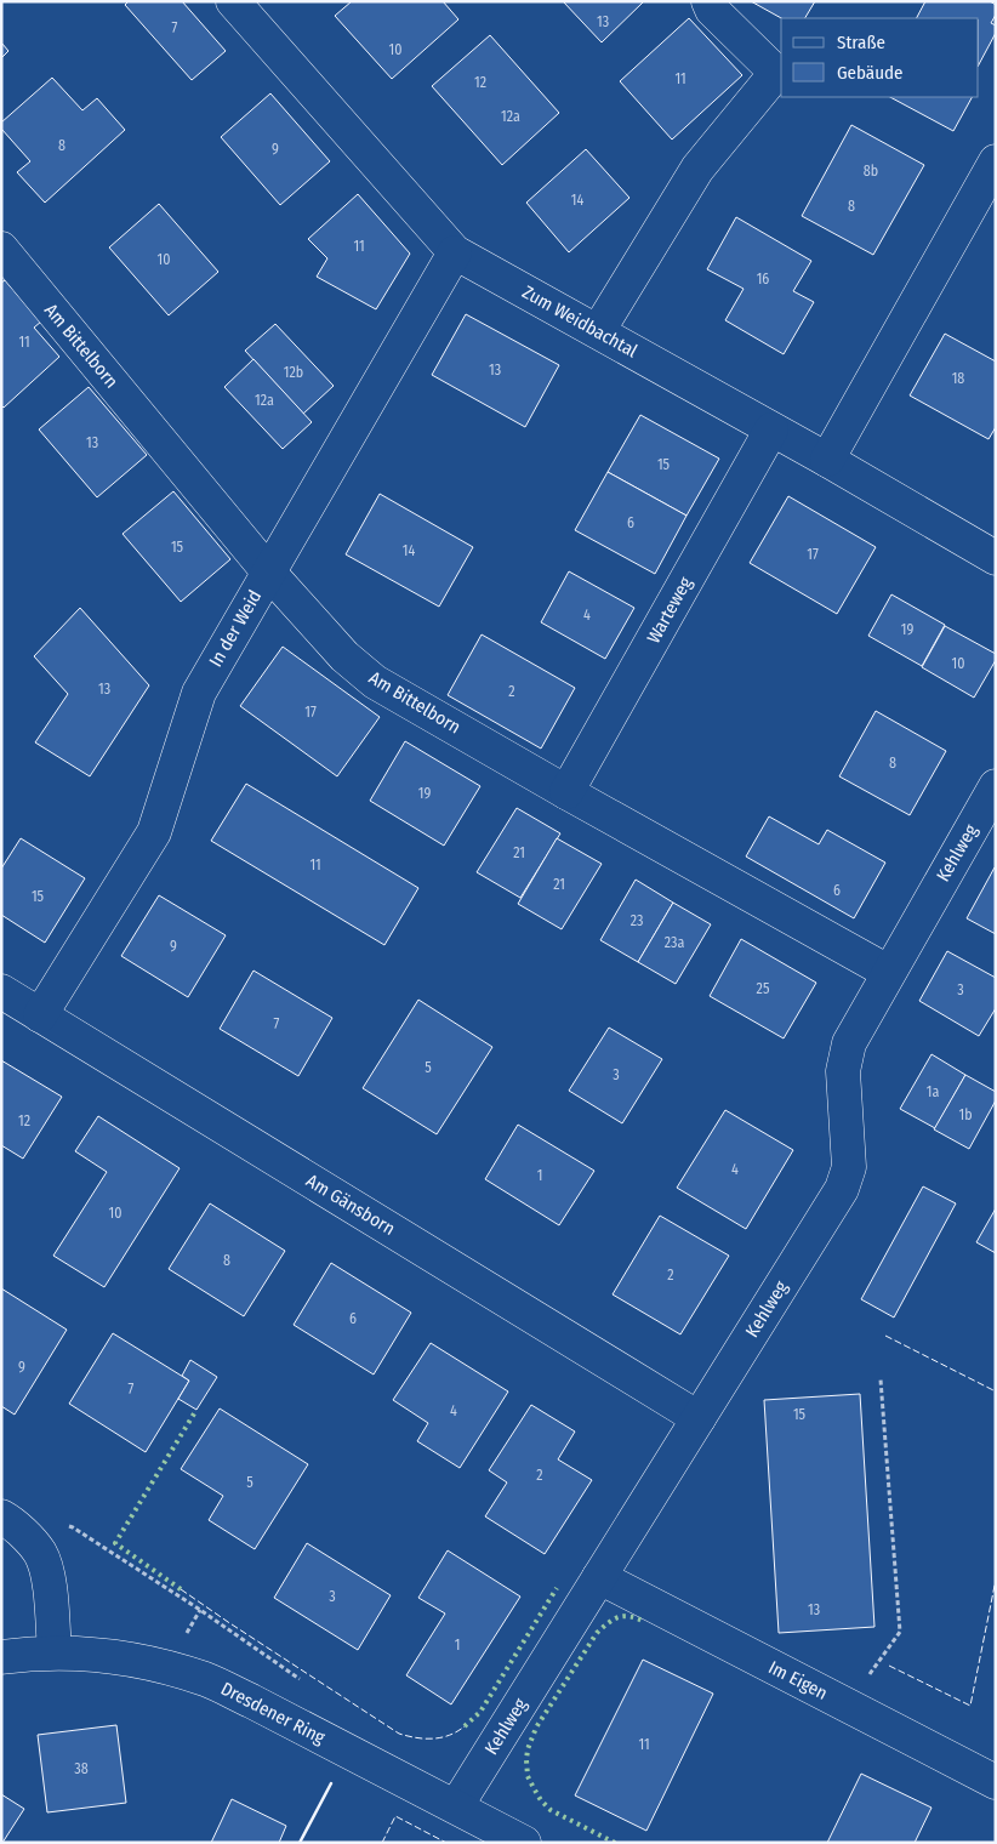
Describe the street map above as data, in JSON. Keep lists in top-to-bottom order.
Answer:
{
  "streets": {
    "street": [
      "Zum Weidbachtal",
      "Am Bittelborn",
      "Warteweg",
      "In der Weid",
      "Kehlweg",
      "Am Gänsborn",
      "Im Eigen",
      "Dresdener Ring"
    ]
  },
  "crossings": [
    ["Zum Weidbachtal", "Warteweg"],
    ["Zum Weidbachtal", "In der Weid"],
    ["Am Bittelborn", "Warteweg"],
    ["Am Bittelborn", "In der Weid"],
    ["Am Bittelborn", "Kehlweg"],
    ["In der Weid", "Am Gänsborn"],
    ["Kehlweg", "Am Gänsborn"],
    ["Kehlweg", "Im Eigen"],
    ["Kehlweg", "Dresdener Ring"]
  ],
  "house_numbers": [
    "13",
    "7",
    "10",
    "11",
    "12",
    "12a",
    "8",
    "9",
    "8b",
    "14",
    "8",
    "11",
    "10",
    "16",
    "11",
    "13",
    "12b",
    "18",
    "12a",
    "13",
    "15",
    "6",
    "15",
    "14",
    "17",
    "4",
    "19",
    "10",
    "13",
    "2",
    "17",
    "8",
    "19",
    "21",
    "11",
    "21",
    "6",
    "15",
    "23",
    "23a",
    "9",
    "25",
    "3",
    "7",
    "5",
    "3",
    "1a",
    "1b",
    "12",
    "4",
    "1",
    "10",
    "8",
    "2",
    "6",
    "9",
    "7",
    "4",
    "15",
    "2",
    "5",
    "3",
    "13",
    "1",
    "11",
    "38"
  ],
  "legend": ["Straße", "Gebäude"]
}
